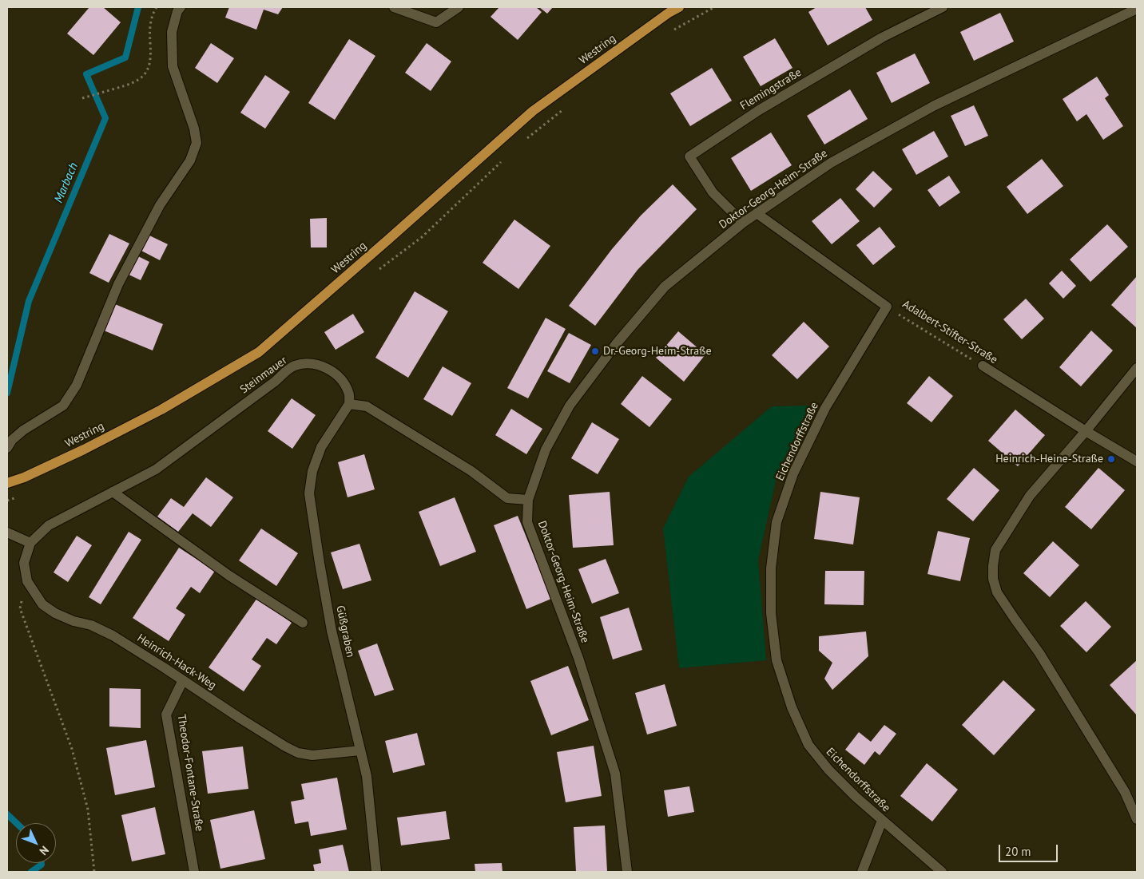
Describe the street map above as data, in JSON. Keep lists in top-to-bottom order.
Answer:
{
  "streets": {
    "main road": ["Westring"],
    "street": [
      "Flemingstraße",
      "Doktor-Georg-Heim-Straße",
      "Adalbert-Stifter-Straße",
      "Steinmauer",
      "Eichendorffstraße",
      "Güßgraben",
      "Heinrich-Hack-Weg",
      "Theodor-Fontane-Straße"
    ]
  },
  "crossings": [
    ["Flemingstraße", "Doktor-Georg-Heim-Straße"],
    ["Doktor-Georg-Heim-Straße", "Adalbert-Stifter-Straße"],
    ["Adalbert-Stifter-Straße", "Eichendorffstraße"],
    ["Steinmauer", "Güßgraben"],
    ["Steinmauer", "Heinrich-Hack-Weg"],
    ["Güßgraben", "Heinrich-Hack-Weg"],
    ["Heinrich-Hack-Weg", "Theodor-Fontane-Straße"]
  ],
  "water": ["Marbach"],
  "places": ["Dr.-Georg-Heim-Straße", "Heinrich-Heine-Straße"],
  "scale_bar": "20 m",
  "north": "bottom right"
}
